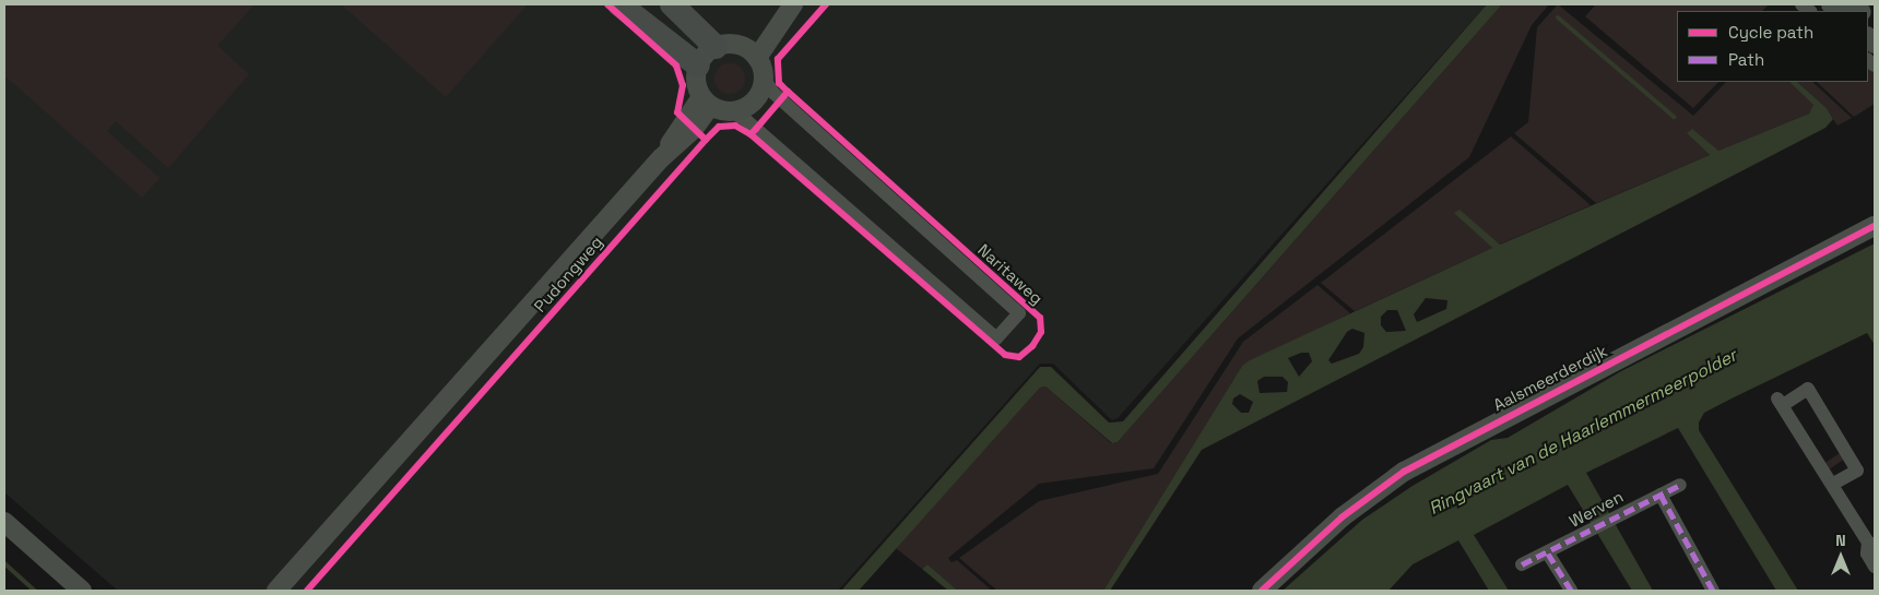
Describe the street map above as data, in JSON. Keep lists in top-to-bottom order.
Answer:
{
  "streets": {
    "street": [
      "Pudongweg",
      "Naritaweg",
      "Aalsmeerderdijk",
      "Werven"
    ]
  },
  "crossings": [
    ["Pudongweg", "Naritaweg"]
  ],
  "water": ["Ringvaart van de Haarlemmermeerpolder"],
  "legend": ["Cycle path", "Path"],
  "north": "top"
}
